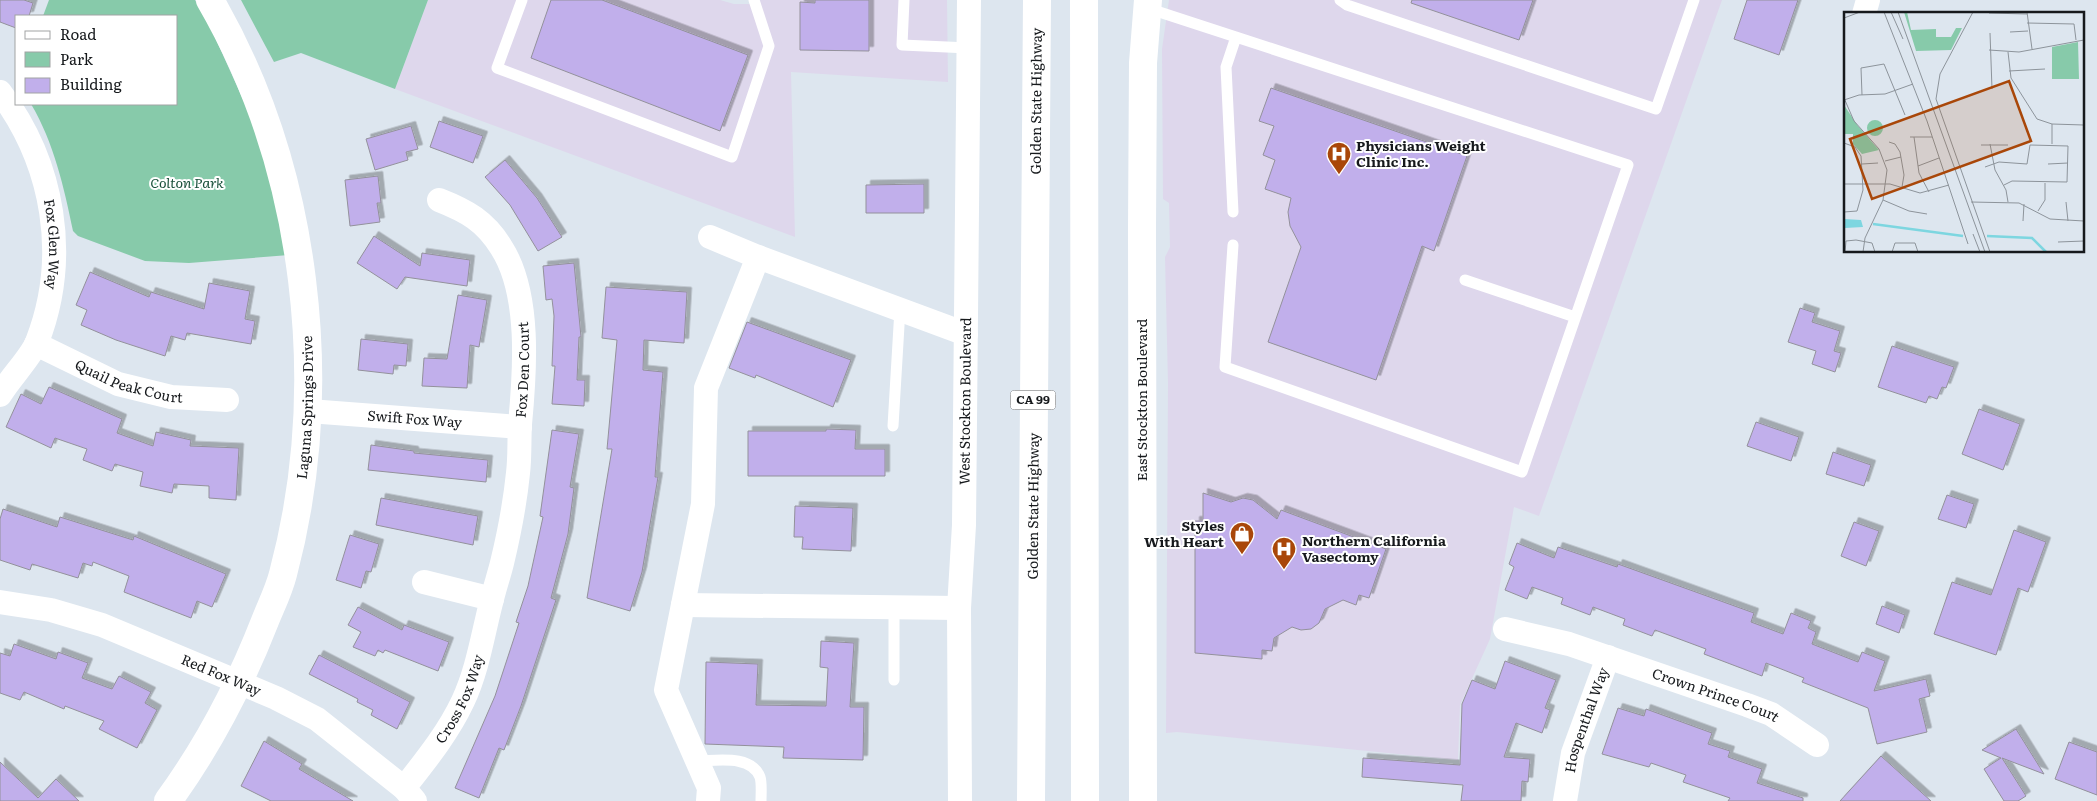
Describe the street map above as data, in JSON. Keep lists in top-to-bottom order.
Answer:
{
  "streets": {
    "main road": [
      "Golden State Highway",
      "CA 99",
      "East Stockton Boulevard",
      "Laguna Springs Drive"
    ],
    "street": [
      "Fox Glen Way",
      "Fox Den Court",
      "Quail Peak Court",
      "West Stockton Boulevard",
      "Swift Fox Way",
      "Red Fox Way",
      "Crown Prince Court",
      "Cross Fox Way",
      "Hospenthal Way"
    ]
  },
  "crossings": [
    ["Fox Glen Way", "Quail Peak Court"],
    ["Fox Den Court", "Swift Fox Way"],
    ["Fox Den Court", "Cross Fox Way"],
    ["Laguna Springs Drive", "Swift Fox Way"],
    ["Laguna Springs Drive", "Red Fox Way"],
    ["Swift Fox Way", "Cross Fox Way"],
    ["Red Fox Way", "Cross Fox Way"],
    ["Crown Prince Court", "Hospenthal Way"]
  ],
  "parks": ["Colton Park"],
  "places": {
    "hospital": ["Physicians Weight Clinic Inc.", "Northern California Vasectomy"],
    "shop": ["Styles With Heart"]
  },
  "legend": ["Road", "Park", "Building"]
}
